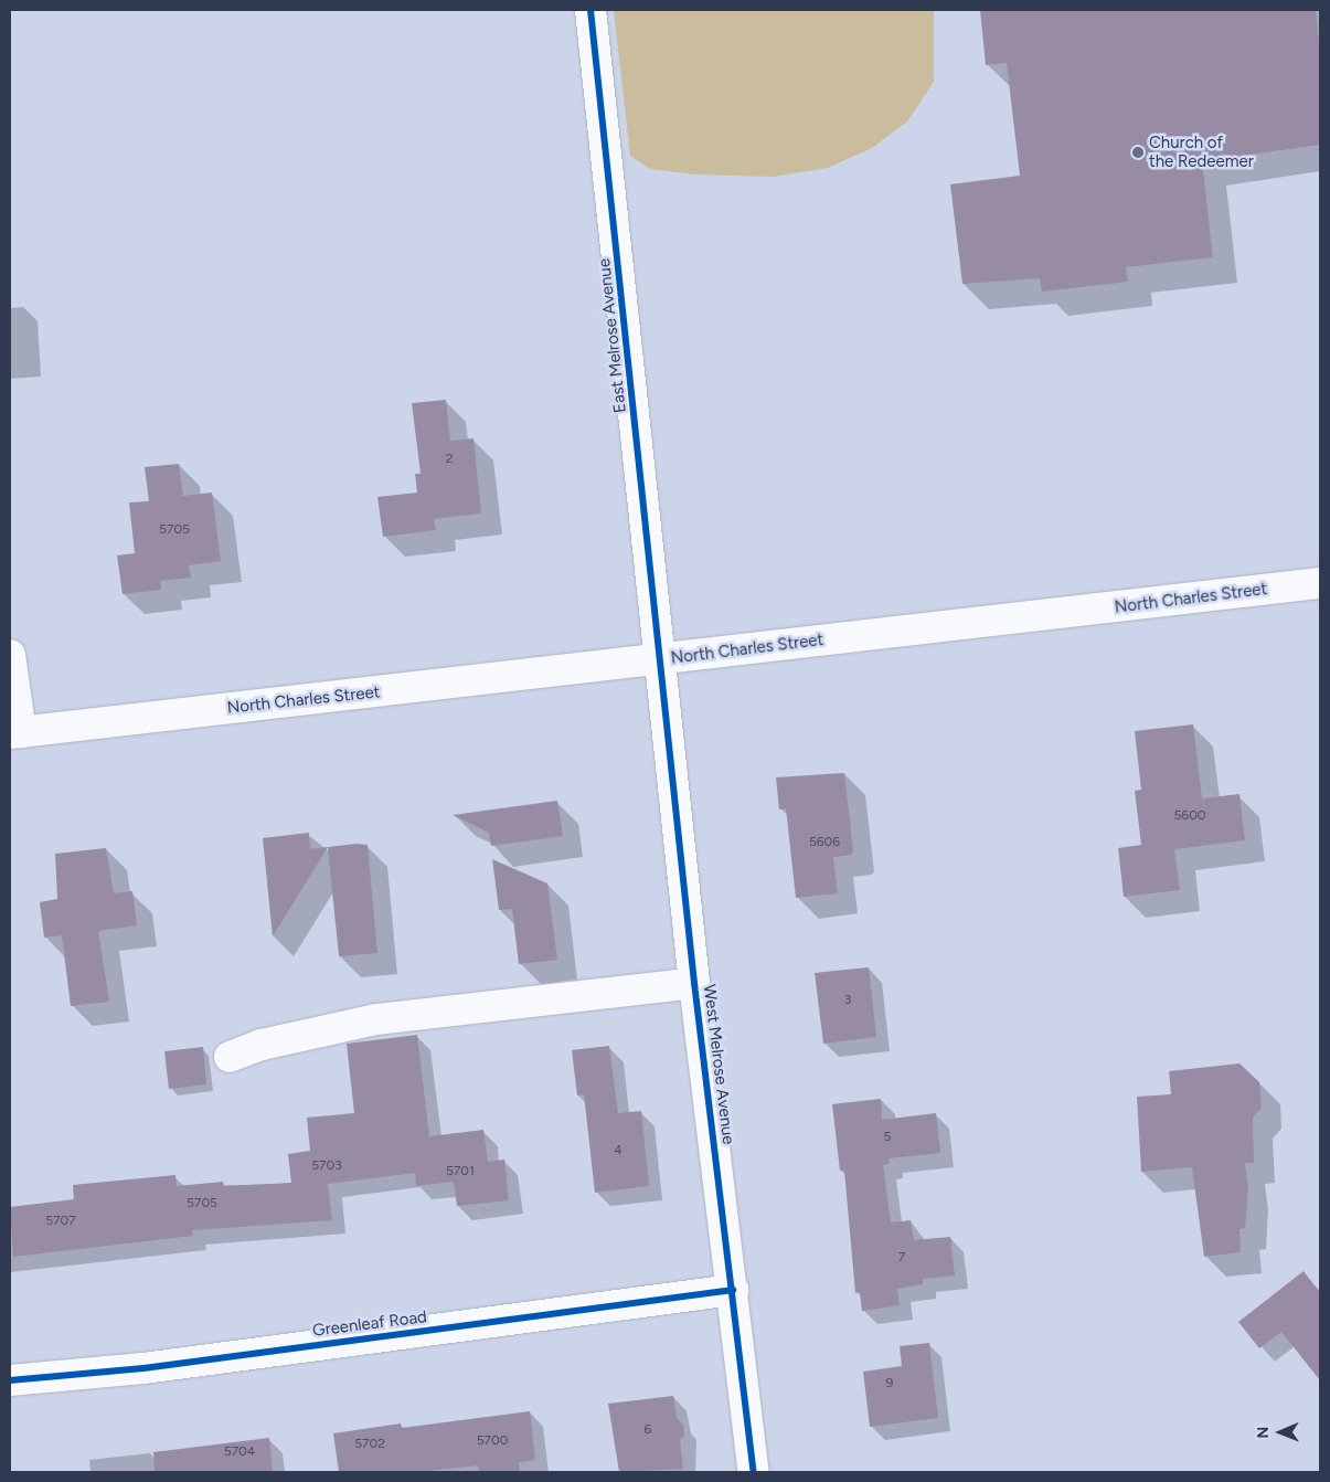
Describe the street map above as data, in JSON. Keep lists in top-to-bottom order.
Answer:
{
  "streets": {
    "street": [
      "East Melrose Avenue",
      "North Charles Street",
      "West Melrose Avenue",
      "Greenleaf Road"
    ]
  },
  "crossings": [
    ["East Melrose Avenue", "North Charles Street"],
    ["East Melrose Avenue", "West Melrose Avenue"],
    ["North Charles Street", "West Melrose Avenue"],
    ["West Melrose Avenue", "Greenleaf Road"]
  ],
  "places": ["Church of the Redeemer"],
  "house_numbers": [
    "2",
    "5705",
    "5600",
    "5606",
    "3",
    "5",
    "4",
    "5703",
    "5701",
    "5705",
    "5707",
    "7",
    "9",
    "6",
    "5700",
    "5702",
    "5704"
  ],
  "north": "left"
}
